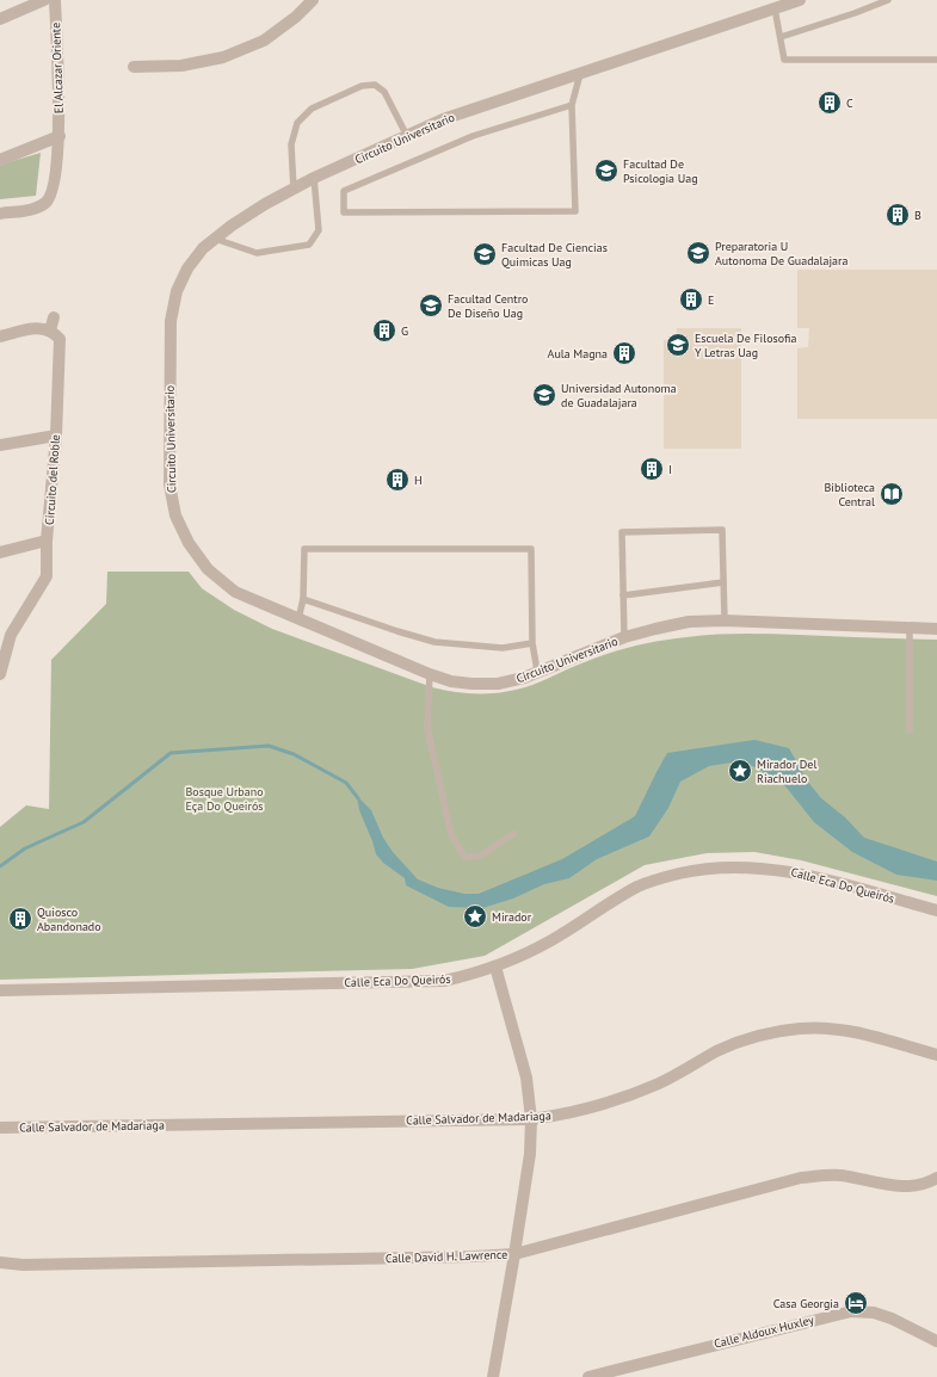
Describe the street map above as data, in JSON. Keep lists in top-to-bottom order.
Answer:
{
  "streets": {
    "street": [
      "El Alcazar Oriente",
      "Circuito Universitario",
      "Circuito del Roble",
      "Calle Eca Do Queirós",
      "Calle Salvador de Madariaga",
      "Calle David H. Lawrence",
      "Calle Aldoux Huxley"
    ]
  },
  "parks": ["Bosque Urbano Eça Do Queirós"],
  "places": {
    "building": [
      "C",
      "B",
      "E",
      "G",
      "Aula Magna",
      "I",
      "H",
      "Quiosco Abandonado"
    ],
    "school or university": [
      "Facultad De Psicologia Uag",
      "Preparatoria U Autonoma De Guadalajara",
      "Facultad De Ciencias Quimicas Uag",
      "Facultad Centro De Diseño Uag",
      "Escuela De Filosofia Y Letras Uag",
      "Universidad Autonoma de Guadalajara"
    ],
    "library": ["Biblioteca Central"],
    "place": ["Mirador Del Riachuelo", "Mirador"],
    "hotel": ["Casa Georgia"]
  }
}
